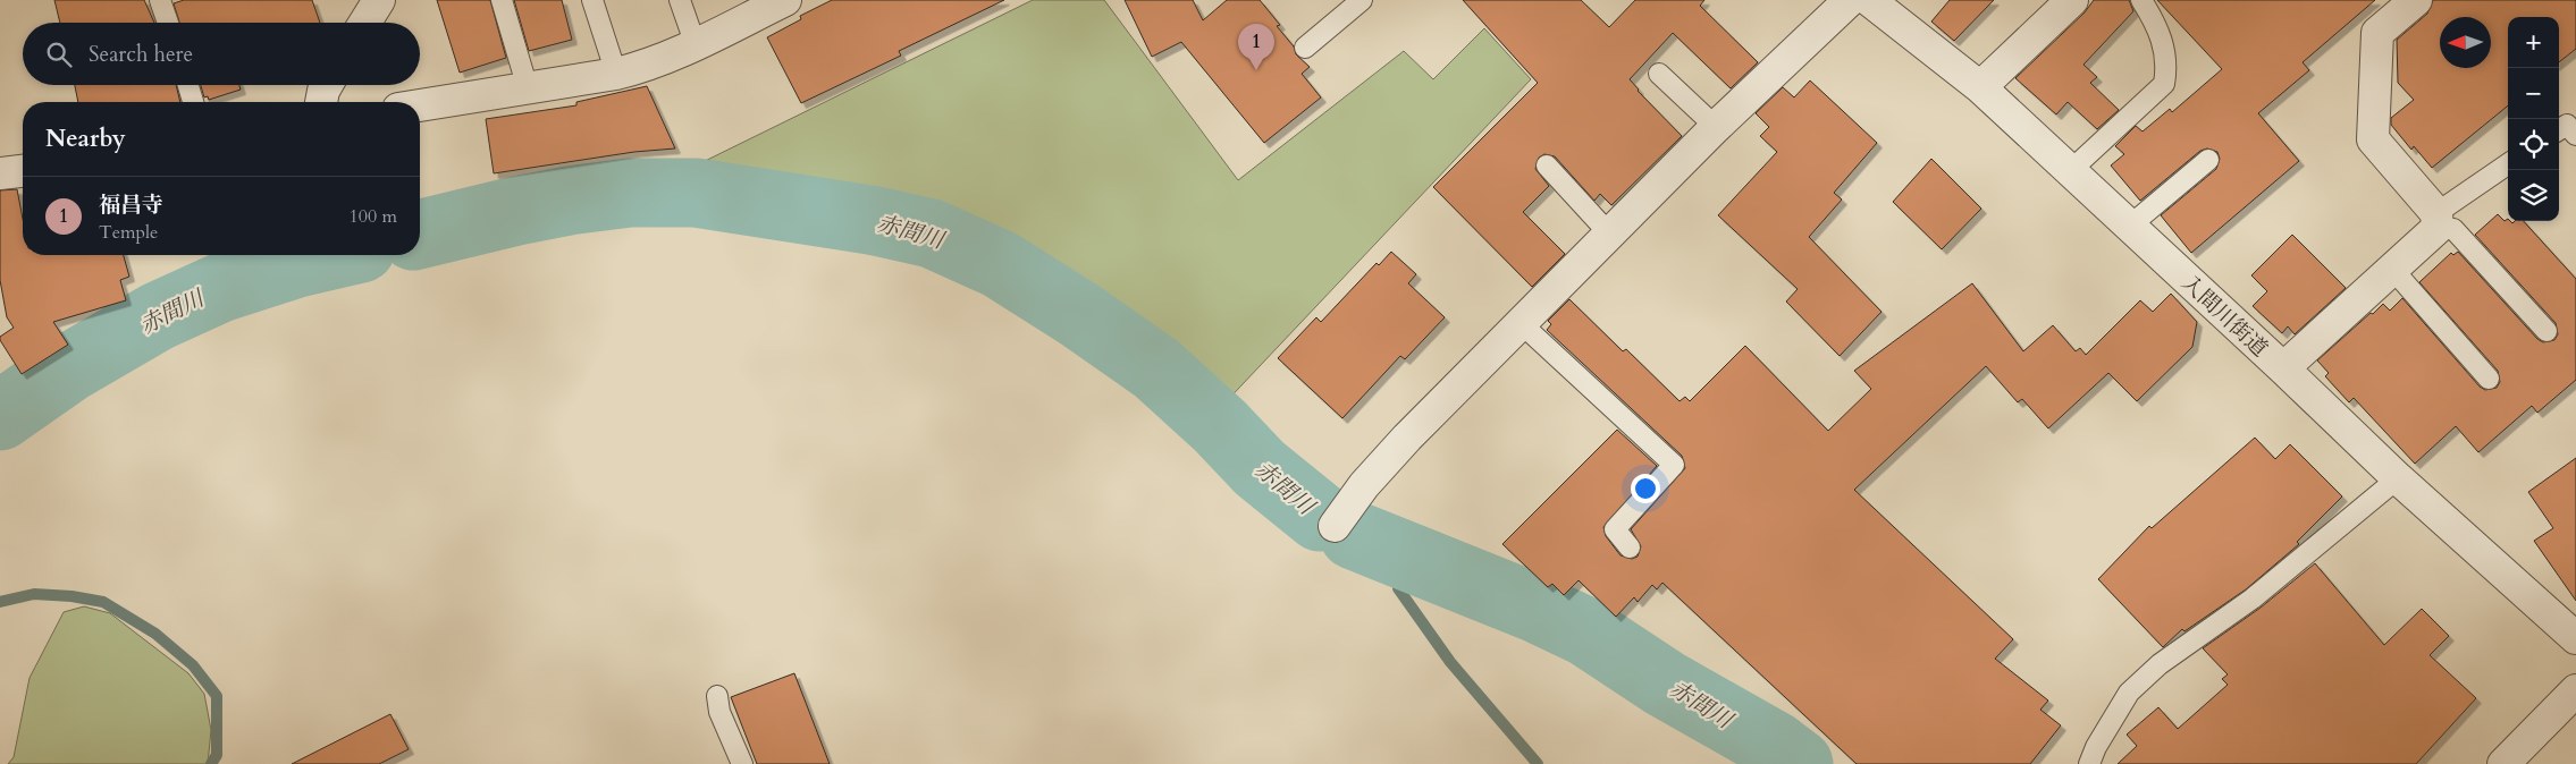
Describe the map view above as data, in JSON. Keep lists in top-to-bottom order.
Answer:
{
  "streets": {
    "street": ["入間川街道"]
  },
  "water": ["赤間川"],
  "north": "left",
  "page": {
    "map_buttons": ["+", "−"],
    "search": "Search here",
    "pins": "1",
    "heading": "Nearby",
    "list": [
      {
        "mark": "1",
        "name": "福昌寺",
        "note": "Temple",
        "value": "100 m"
      }
    ]
  }
}
